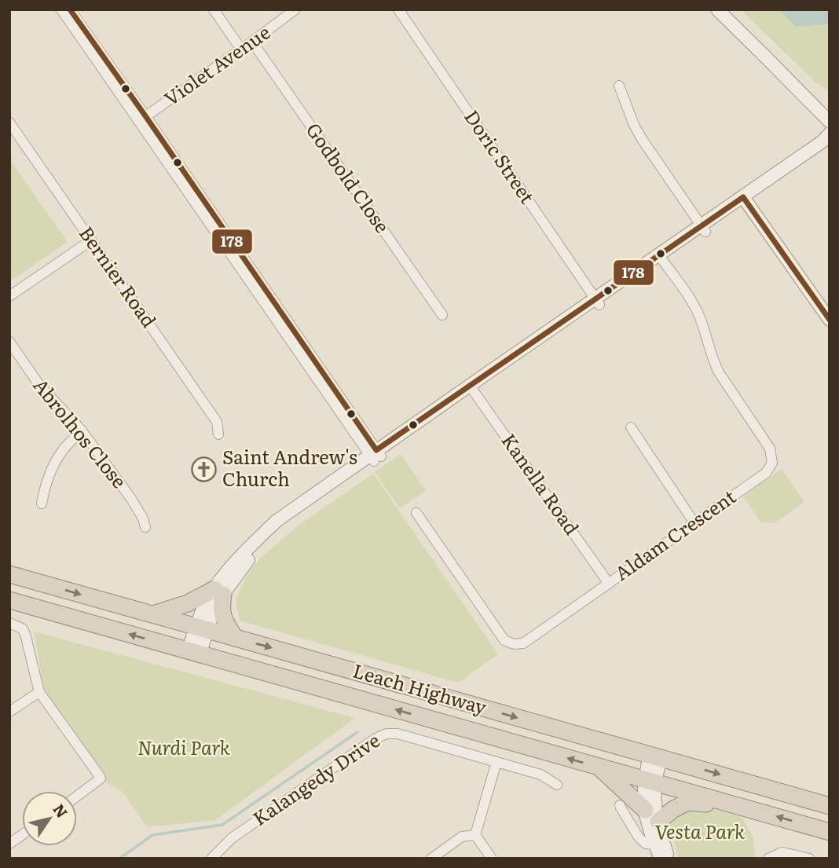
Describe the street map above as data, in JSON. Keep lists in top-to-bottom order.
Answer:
{
  "streets": {
    "highway": ["Leach Highway"],
    "street": [
      "Violet Avenue",
      "Doric Street",
      "Godbold Close",
      "Bernier Road",
      "Abrolhos Close",
      "Kanella Road",
      "Aldam Crescent",
      "Kalangedy Drive"
    ]
  },
  "crossings": [
    ["Violet Avenue", "Godbold Close"],
    ["Kanella Road", "Aldam Crescent"]
  ],
  "parks": ["Nurdi Park", "Vesta Park"],
  "places": {
    "church": ["Saint Andrew's Church"]
  },
  "lines": ["transit line 178"],
  "north": "top right"
}
